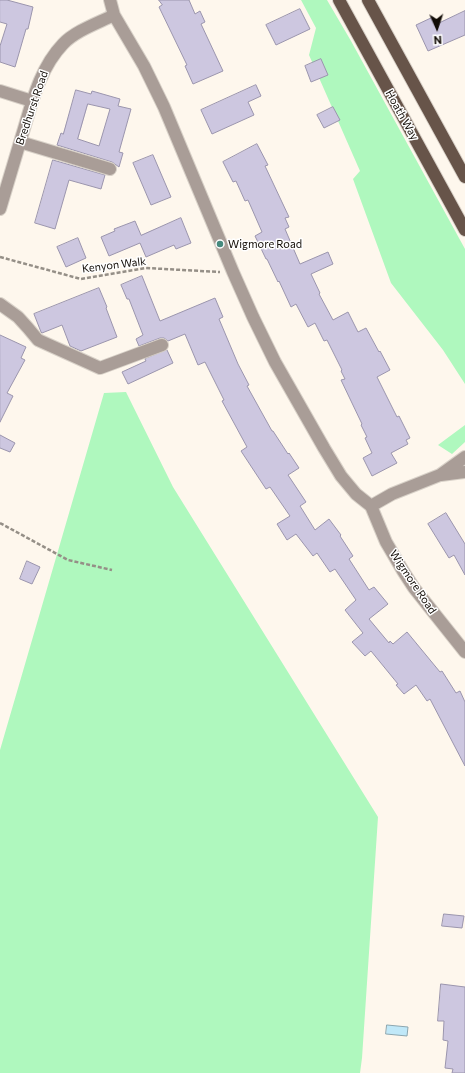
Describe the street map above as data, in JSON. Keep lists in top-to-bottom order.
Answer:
{
  "streets": {
    "main road": ["Hoath Way"],
    "street": ["Bredhurst Road", "Wigmore Road"],
    "path": ["Kenyon Walk"]
  },
  "crossings": [
    ["Bredhurst Road", "Wigmore Road"],
    ["Kenyon Walk", "Wigmore Road"]
  ],
  "places": ["Wigmore Road"],
  "north": "bottom"
}
